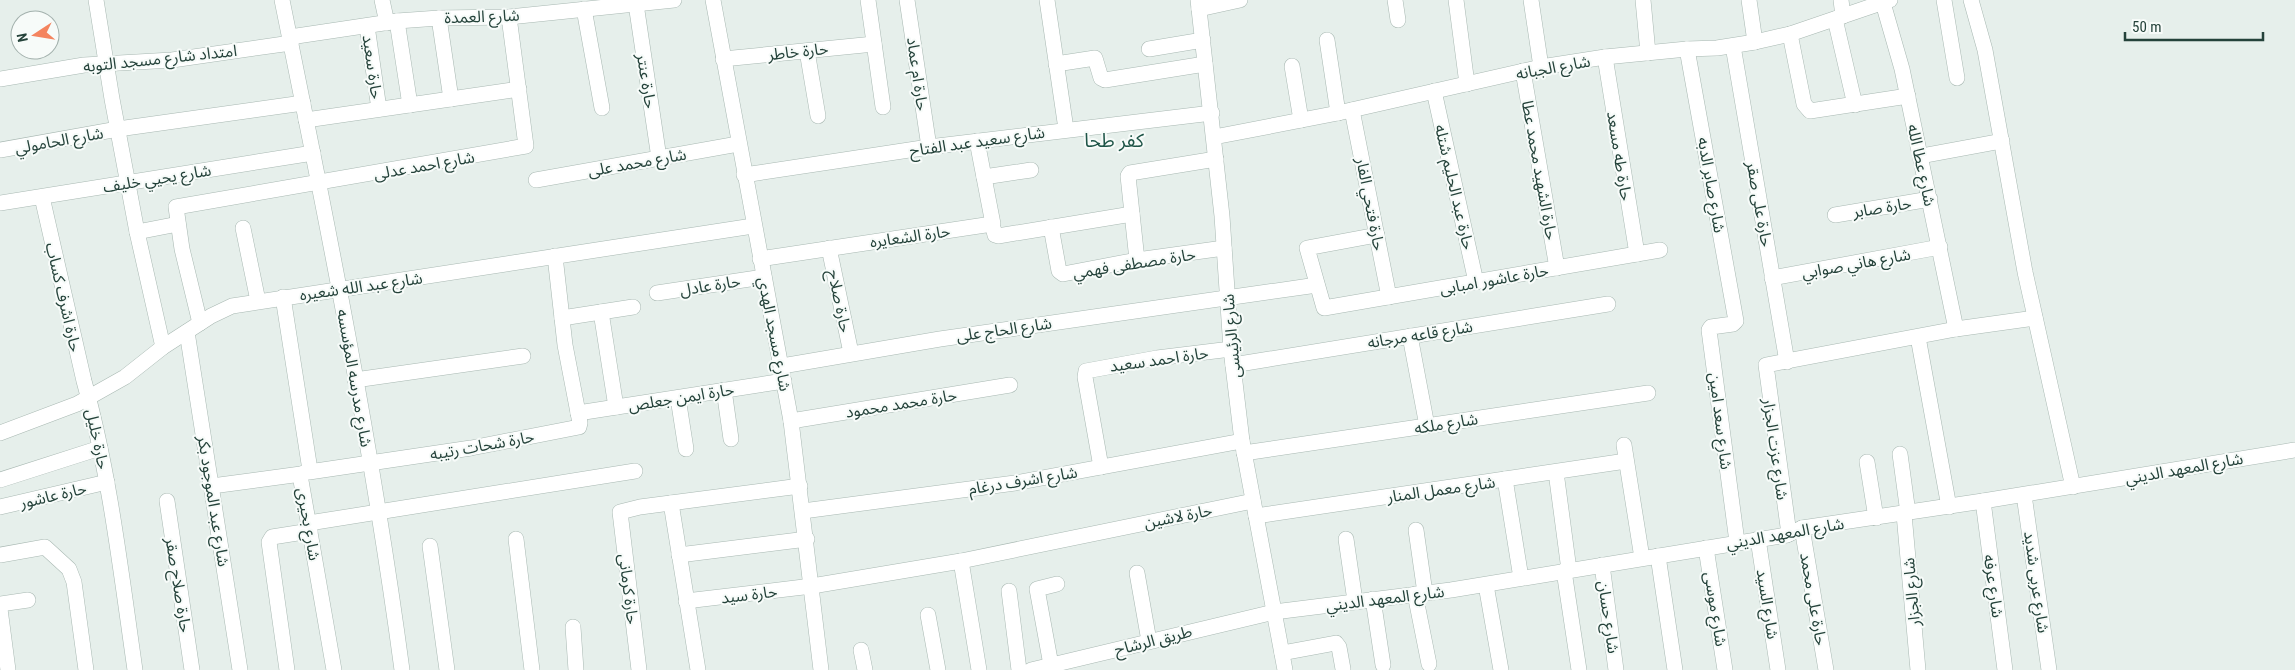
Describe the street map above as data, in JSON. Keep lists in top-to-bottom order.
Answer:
{
  "streets": {
    "street": [
      "شارع العمدة",
      "حارة خاطر",
      "امتداد شارع مسجد التوبه",
      "حارة سعيد",
      "شارع الجبانه",
      "حارة ام عماد",
      "حارة عنتر",
      "شارع الحامولي",
      "شارع سعيد عبد الفتاح",
      "حارة طه مسعد",
      "شارع محمد على",
      "شارع احمد عدلى",
      "شارع عطا الله",
      "حارة الشهيد محمد عطا",
      "شارع يحيي خليف",
      "شارع صابر الدبه",
      "حارة عبد الحليم شتله",
      "حارة فتحي الفار",
      "حارة على صقر",
      "حارة صابر",
      "حارة الشعايره",
      "حارة مصطفى فهمي",
      "شارع هاني صوابي",
      "حارة عاشور امبابى",
      "حارة عادل",
      "شارع عبد الله شعيره",
      "حارة اشرف كساب",
      "حارة صلاح",
      "شارع الحاج على",
      "شارع مسجد الهدي",
      "شارع قاعه مرجانه",
      "شارع الرئيسى",
      "حارة احمد سعيد",
      "شارع مدرسه المؤسسه",
      "حارة ايمن جعلص",
      "حارة محمد محمود",
      "شارع سعد امين",
      "شارع ملكه",
      "حارة خليل",
      "حارة شحات رتيبه",
      "شارع عزت الجزار",
      "شارع المعهد الديني",
      "شارع اشرف درغام",
      "شارع معمل المنار",
      "حارة عاشور",
      "شارع عبد الموجود بكر",
      "حارة لاشين",
      "شارع بحيرى",
      "شارع عربى شديد",
      "حارة صلاح صقر",
      "شارع عرفه",
      "حارة كرمانى",
      "شارع الجزار",
      "حارة سيد",
      "حارة على محمد",
      "شارع السيد",
      "شارع موسى",
      "شارع حسان",
      "طريق الرشاح"
    ]
  },
  "crossings": [
    ["شارع العمدة", "امتداد شارع مسجد التوبه"],
    ["شارع العمدة", "حارة سعيد"],
    ["شارع العمدة", "حارة عنتر"],
    ["شارع العمدة", "شارع مدرسه المؤسسه"],
    ["حارة خاطر", "شارع مسجد الهدي"],
    ["امتداد شارع مسجد التوبه", "شارع مدرسه المؤسسه"],
    ["شارع الجبانه", "حارة طه مسعد"],
    ["شارع الجبانه", "شارع عطا الله"],
    ["شارع الجبانه", "حارة الشهيد محمد عطا"],
    ["شارع الجبانه", "شارع صابر الدبه"],
    ["شارع الجبانه", "حارة عبد الحليم شتله"],
    ["شارع الجبانه", "حارة فتحي الفار"],
    ["شارع الجبانه", "حارة على صقر"],
    ["شارع الجبانه", "شارع الرئيسى"],
    ["حارة ام عماد", "شارع سعيد عبد الفتاح"],
    ["حارة عنتر", "شارع محمد على"],
    ["شارع الحامولي", "شارع مدرسه المؤسسه"],
    ["شارع سعيد عبد الفتاح", "شارع مسجد الهدي"],
    ["شارع سعيد عبد الفتاح", "شارع الرئيسى"],
    ["حارة طه مسعد", "حارة عاشور امبابى"],
    ["شارع محمد على", "شارع مسجد الهدي"],
    ["شارع احمد عدلى", "شارع مدرسه المؤسسه"],
    ["شارع عطا الله", "حارة صابر"],
    ["شارع عطا الله", "شارع هاني صوابي"],
    ["حارة الشهيد محمد عطا", "حارة عاشور امبابى"],
    ["شارع يحيي خليف", "حارة اشرف كساب"],
    ["شارع يحيي خليف", "شارع مدرسه المؤسسه"],
    ["شارع صابر الدبه", "شارع سعد امين"],
    ["حارة عبد الحليم شتله", "حارة عاشور امبابى"],
    ["حارة فتحي الفار", "حارة عاشور امبابى"],
    ["حارة على صقر", "شارع هاني صوابي"],
    ["حارة على صقر", "شارع عزت الجزار"],
    ["حارة الشعايره", "حارة صلاح"],
    ["حارة الشعايره", "شارع مسجد الهدي"],
    ["حارة مصطفى فهمي", "شارع الرئيسى"],
    ["حارة عادل", "شارع مسجد الهدي"],
    ["شارع عبد الله شعيره", "حارة اشرف كساب"],
    ["شارع عبد الله شعيره", "شارع مسجد الهدي"],
    ["شارع عبد الله شعيره", "شارع مدرسه المؤسسه"],
    ["شارع عبد الله شعيره", "حارة خليل"],
    ["شارع عبد الله شعيره", "شارع عبد الموجود بكر"],
    ["شارع عبد الله شعيره", "شارع بحيرى"],
    ["حارة اشرف كساب", "حارة خليل"],
    ["حارة صلاح", "شارع الحاج على"],
    ["شارع الحاج على", "شارع مسجد الهدي"],
    ["شارع الحاج على", "شارع الرئيسى"],
    ["شارع الحاج على", "حارة ايمن جعلص"],
    ["شارع مسجد الهدي", "حارة ايمن جعلص"],
    ["شارع مسجد الهدي", "حارة محمد محمود"],
    ["شارع مسجد الهدي", "شارع اشرف درغام"],
    ["شارع مسجد الهدي", "حارة سيد"],
    ["شارع قاعه مرجانه", "شارع الرئيسى"],
    ["شارع الرئيسى", "حارة احمد سعيد"],
    ["شارع الرئيسى", "شارع ملكه"],
    ["شارع الرئيسى", "شارع المعهد الديني"],
    ["شارع الرئيسى", "شارع اشرف درغام"],
    ["شارع الرئيسى", "شارع معمل المنار"],
    ["شارع الرئيسى", "حارة لاشين"],
    ["شارع الرئيسى", "طريق الرشاح"],
    ["حارة احمد سعيد", "شارع اشرف درغام"],
    ["شارع مدرسه المؤسسه", "حارة شحات رتيبه"],
    ["حارة ايمن جعلص", "حارة شحات رتيبه"],
    ["شارع سعد امين", "شارع المعهد الديني"],
    ["شارع ملكه", "شارع اشرف درغام"],
    ["حارة خليل", "حارة عاشور"],
    ["شارع عزت الجزار", "شارع المعهد الديني"],
    ["شارع عزت الجزار", "حارة على محمد"],
    ["شارع المعهد الديني", "شارع عربى شديد"],
    ["شارع المعهد الديني", "شارع عرفه"],
    ["شارع المعهد الديني", "شارع الجزار"],
    ["شارع المعهد الديني", "حارة على محمد"],
    ["شارع المعهد الديني", "شارع السيد"],
    ["شارع المعهد الديني", "شارع موسى"],
    ["شارع المعهد الديني", "شارع حسان"],
    ["شارع المعهد الديني", "طريق الرشاح"],
    ["حارة لاشين", "حارة سيد"]
  ],
  "districts": ["كفر طحا"],
  "scale_bar": "50 m",
  "north": "left"
}
